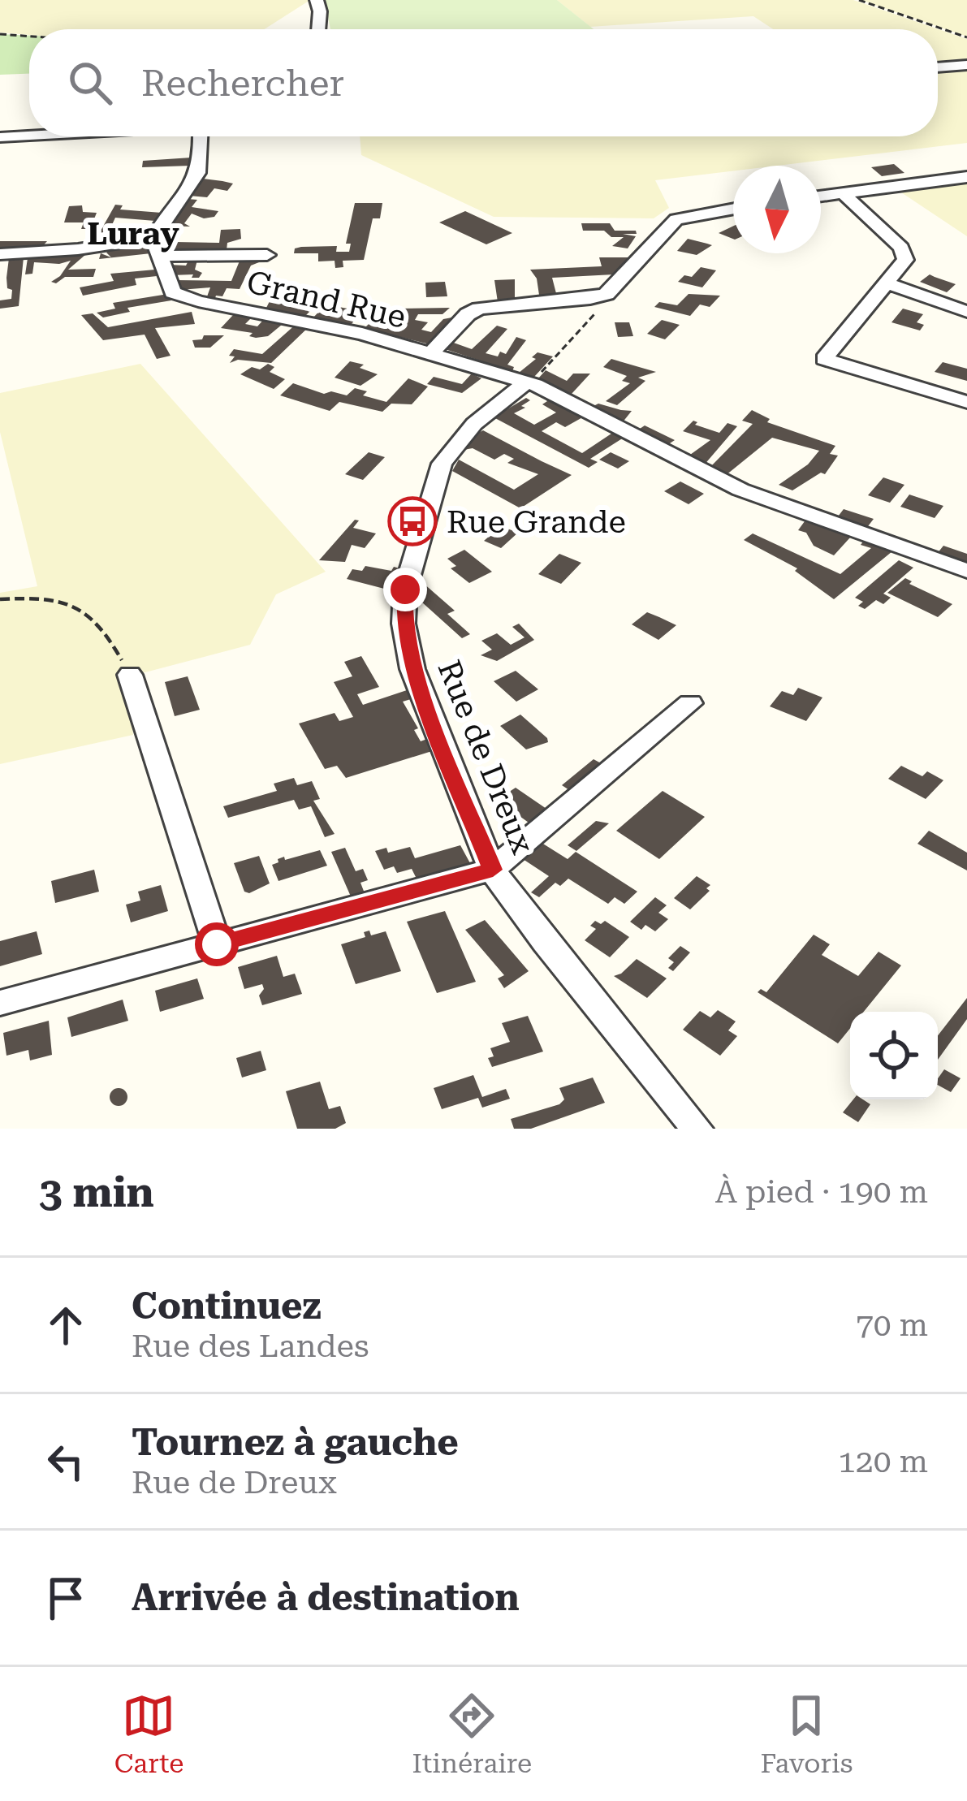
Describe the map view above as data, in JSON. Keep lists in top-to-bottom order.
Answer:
{
  "streets": {
    "street": ["Grand Rue", "Rue de Dreux"]
  },
  "crossings": [
    ["Grand Rue", "Rue de Dreux"]
  ],
  "districts": ["Luray"],
  "places": {
    "bus stop": ["Rue Grande"]
  },
  "north": "bottom",
  "page": {
    "search": "Rechercher",
    "heading": ["3 min", "À pied · 190 m"],
    "list": [
      ["Continuez", "Rue des Landes", "70 m"],
      ["Tournez à gauche", "Rue de Dreux", "120 m"],
      "Arrivée à destination"
    ],
    "nav": ["Carte", "Itinéraire", "Favoris"]
  }
}
